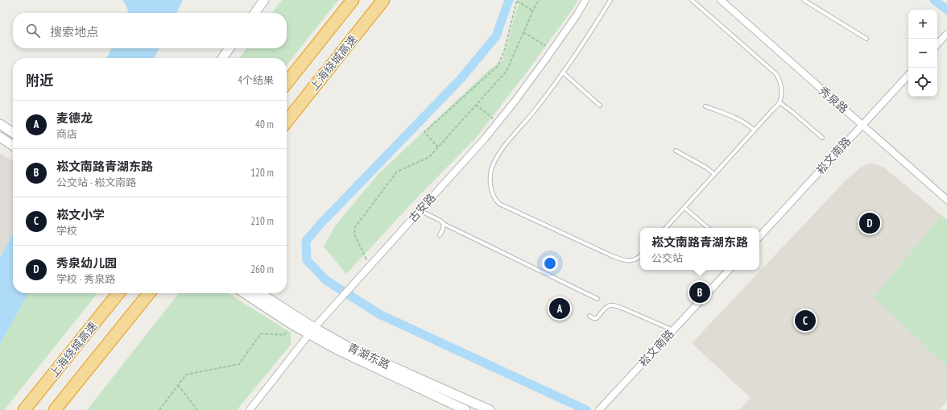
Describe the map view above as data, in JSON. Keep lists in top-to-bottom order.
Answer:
{
  "streets": {
    "highway": ["上海绕城高速"],
    "main road": ["青湖东路"],
    "street": ["秀泉路", "崧文南路", "古安路"]
  },
  "crossings": [
    ["秀泉路", "崧文南路"],
    ["古安路", "青湖东路"]
  ],
  "page": {
    "map_buttons": ["+", "−"],
    "search": "搜索地点",
    "heading": ["附近", "4个结果"],
    "list": [
      {
        "mark": "A",
        "name": "麦德龙",
        "note": "商店",
        "value": "40 m"
      },
      {
        "mark": "B",
        "name": "崧文南路青湖东路",
        "note": "公交站 · 崧文南路",
        "value": "120 m"
      },
      {
        "mark": "C",
        "name": "崧文小学",
        "note": "学校",
        "value": "210 m"
      },
      {
        "mark": "D",
        "name": "秀泉幼儿园",
        "note": "学校 · 秀泉路",
        "value": "260 m"
      }
    ],
    "pins": [
      "D",
      "B",
      "A",
      "C"
    ],
    "popup": ["崧文南路青湖东路", "公交站"]
  }
}
